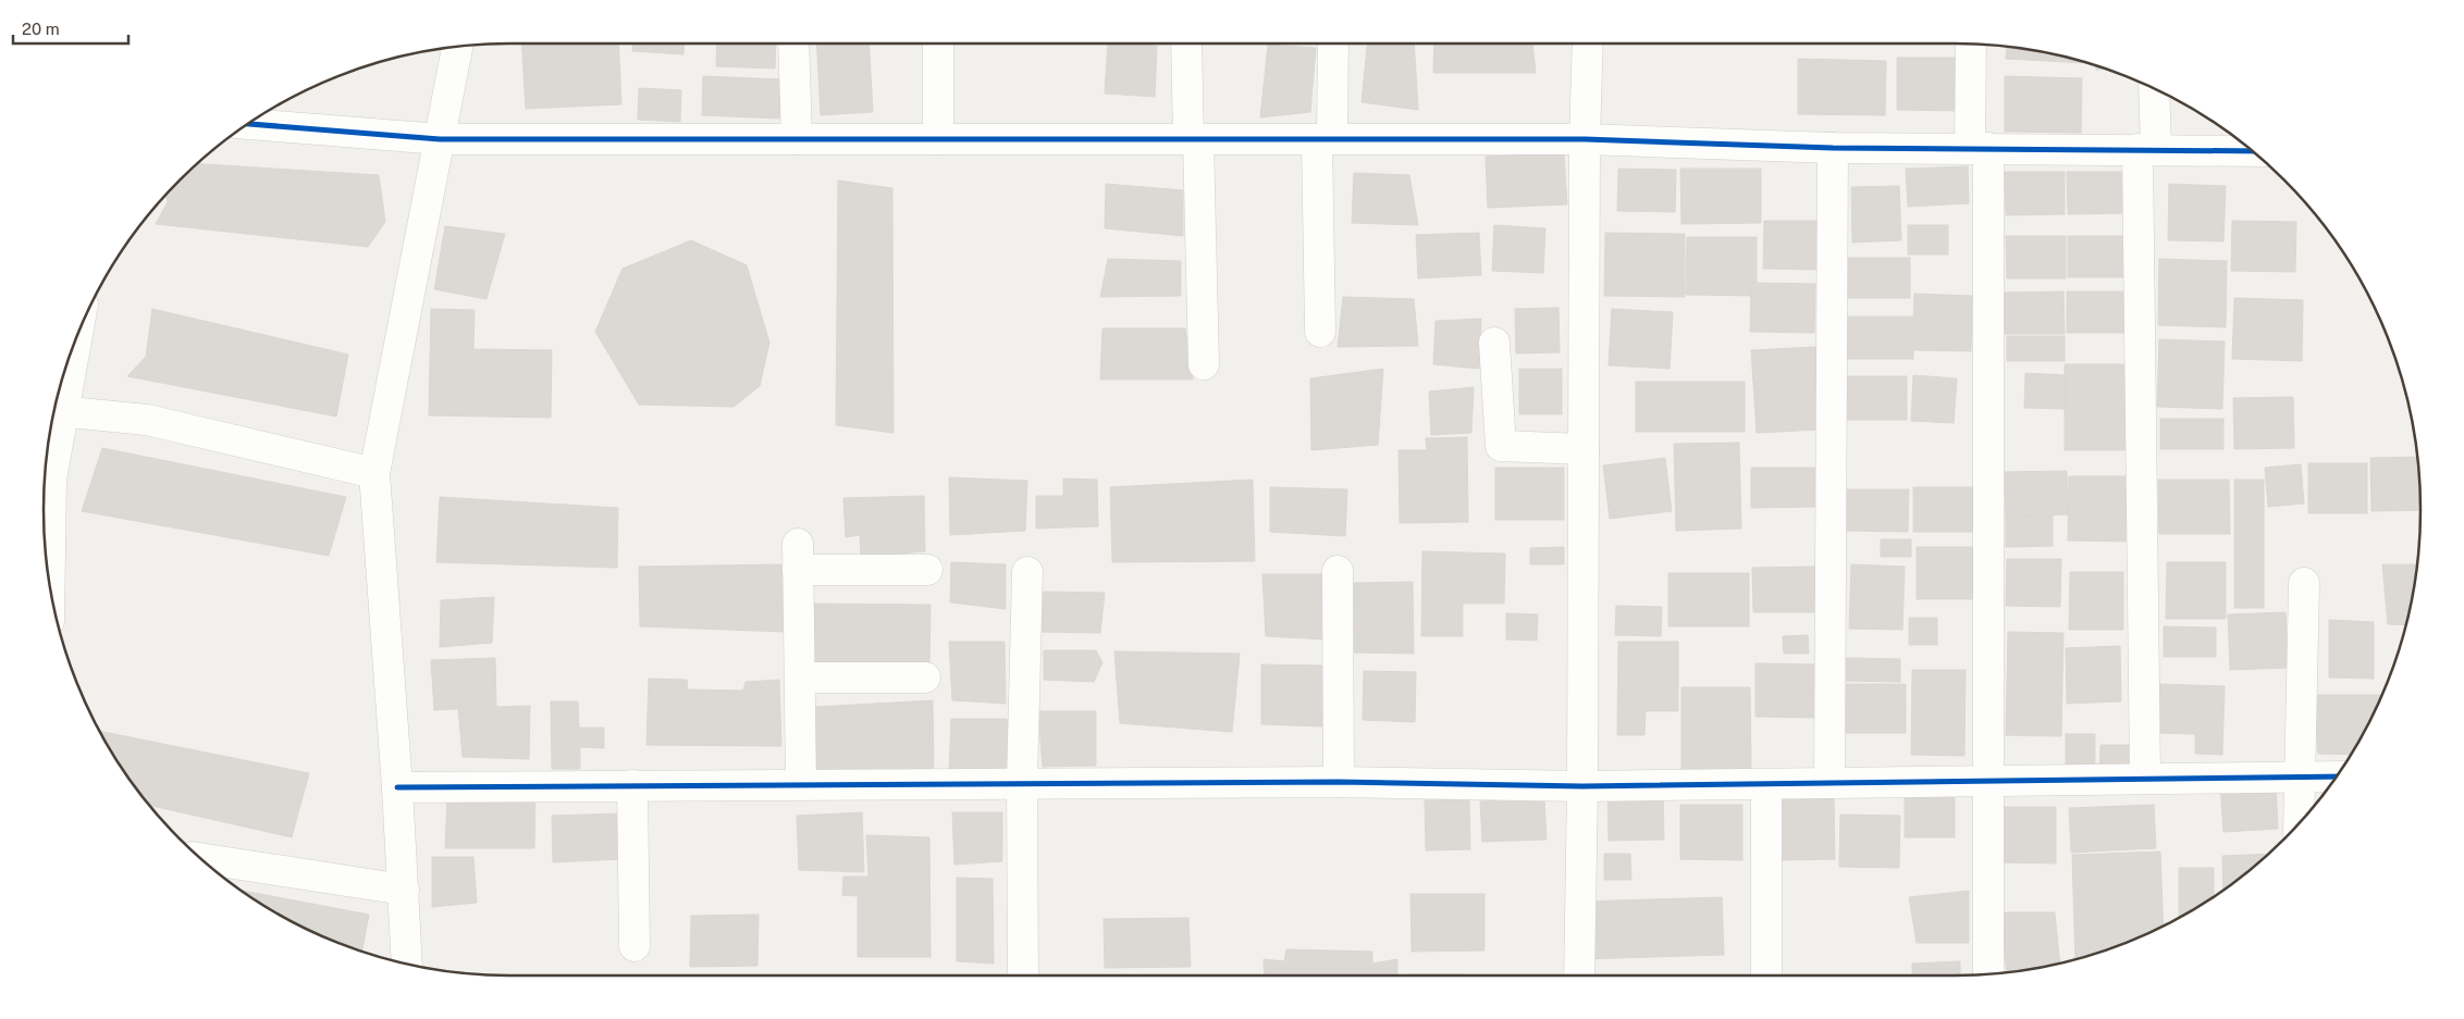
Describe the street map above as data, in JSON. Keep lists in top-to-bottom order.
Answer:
{
  "scale_bar": "20 m"
}
